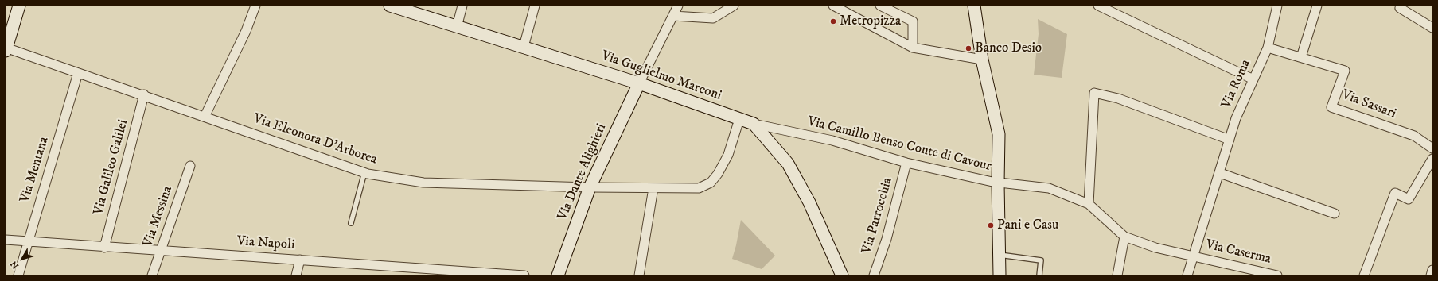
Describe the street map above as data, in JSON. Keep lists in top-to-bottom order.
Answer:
{
  "streets": {
    "main road": ["Via Guglielmo Marconi", "Via Dante Alighieri"],
    "street": [
      "Via Roma",
      "Via Sassari",
      "Via Eleonora D'Arborea",
      "Via Camillo Benso Conte di Cavour",
      "Via Galileo Galilei",
      "Via Mentana",
      "Via Parrocchia",
      "Via Messina",
      "Via Napoli",
      "Via Caserma"
    ]
  },
  "crossings": [
    ["Via Guglielmo Marconi", "Via Eleonora D'Arborea"],
    ["Via Guglielmo Marconi", "Via Camillo Benso Conte di Cavour"],
    ["Via Guglielmo Marconi", "Via Dante Alighieri"],
    ["Via Roma", "Via Sassari"],
    ["Via Roma", "Via Camillo Benso Conte di Cavour"],
    ["Via Roma", "Via Caserma"],
    ["Via Eleonora D'Arborea", "Via Galileo Galilei"],
    ["Via Eleonora D'Arborea", "Via Mentana"],
    ["Via Eleonora D'Arborea", "Via Dante Alighieri"],
    ["Via Camillo Benso Conte di Cavour", "Via Parrocchia"],
    ["Via Camillo Benso Conte di Cavour", "Via Caserma"],
    ["Via Galileo Galilei", "Via Napoli"],
    ["Via Mentana", "Via Napoli"],
    ["Via Messina", "Via Napoli"]
  ],
  "places": ["Metropizza", "Banco Desio", "Pani e Casu"],
  "north": "bottom left"
}
